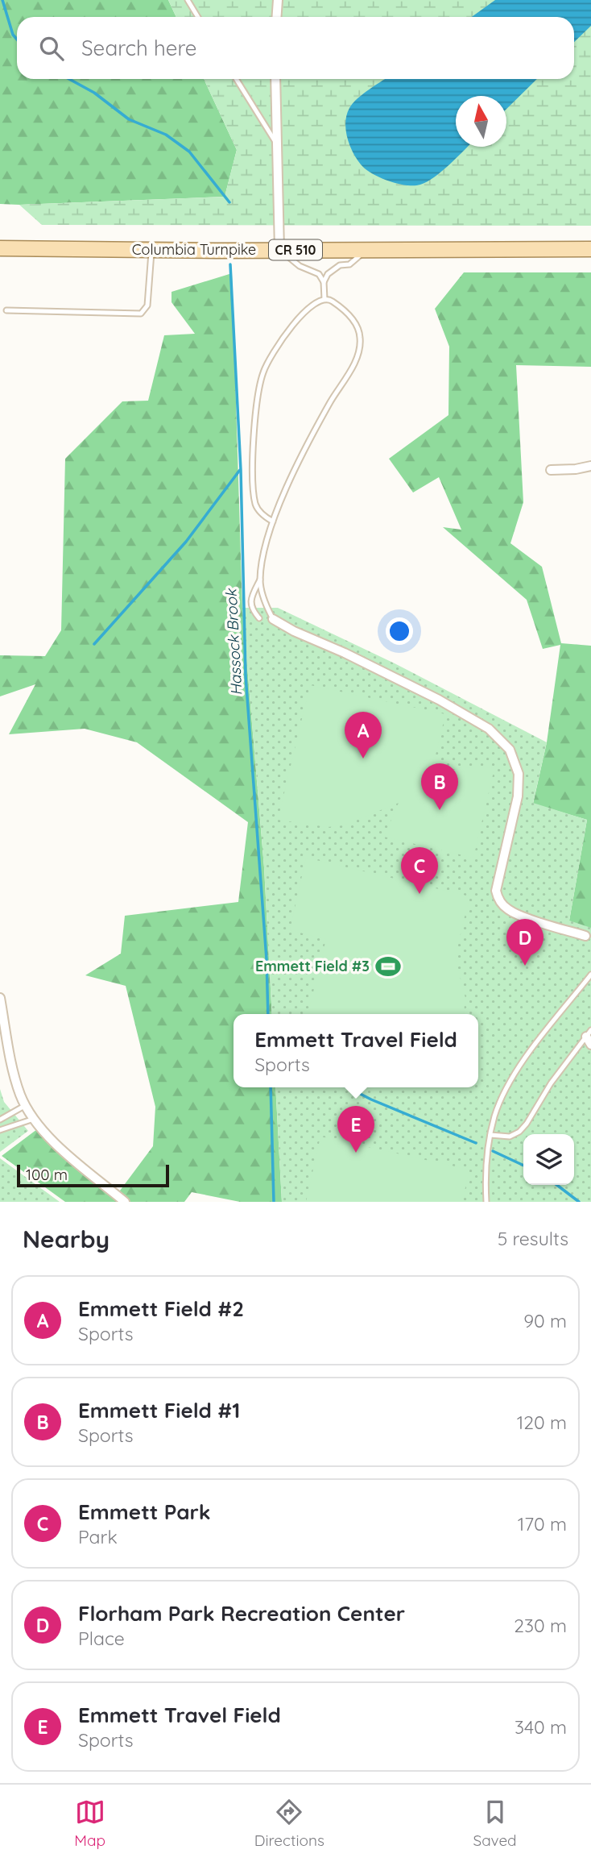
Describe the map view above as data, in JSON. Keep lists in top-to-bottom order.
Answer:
{
  "streets": {
    "main road": ["Columbia Turnpike", "CR 510"]
  },
  "water": ["Hassock Brook"],
  "places": {
    "sports": ["Emmett Field #3"]
  },
  "scale_bar": "100 m",
  "north": "top",
  "page": {
    "search": "Search here",
    "pins": [
      "A",
      "B",
      "C",
      "D",
      "E"
    ],
    "popup": ["Emmett Travel Field", "Sports"],
    "scale": "100 m",
    "heading": ["Nearby", "5 results"],
    "list": [
      {
        "mark": "A",
        "name": "Emmett Field #2",
        "note": "Sports",
        "value": "90 m"
      },
      {
        "mark": "B",
        "name": "Emmett Field #1",
        "note": "Sports",
        "value": "120 m"
      },
      {
        "mark": "C",
        "name": "Emmett Park",
        "note": "Park",
        "value": "170 m"
      },
      {
        "mark": "D",
        "name": "Florham Park Recreation Center",
        "note": "Place",
        "value": "230 m"
      },
      {
        "mark": "E",
        "name": "Emmett Travel Field",
        "note": "Sports",
        "value": "340 m"
      }
    ],
    "nav": ["Map", "Directions", "Saved"]
  }
}
